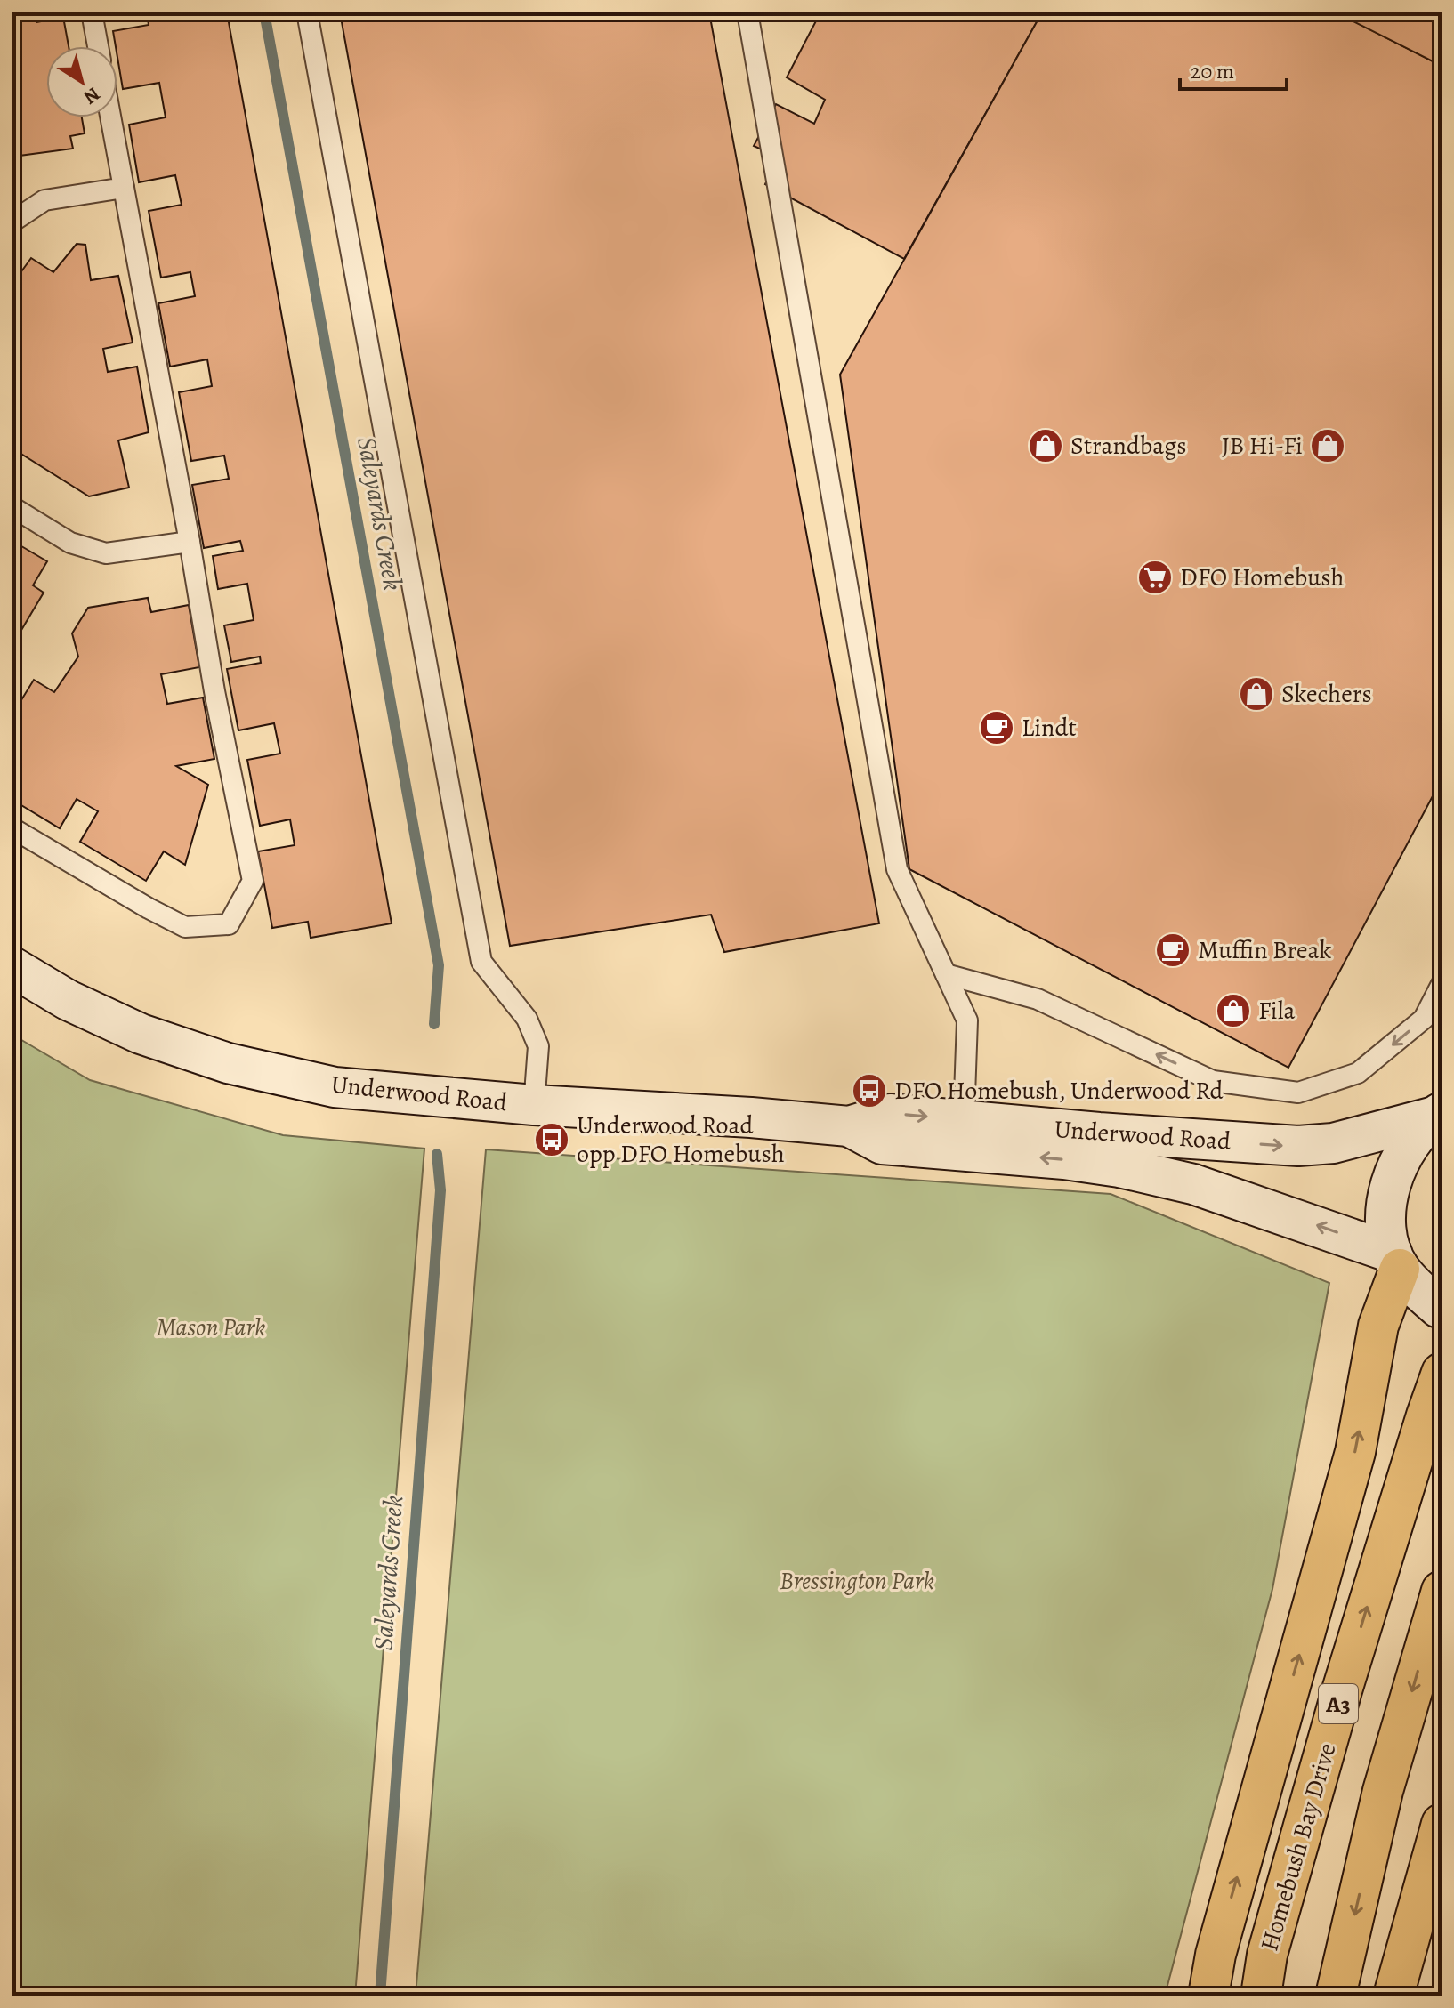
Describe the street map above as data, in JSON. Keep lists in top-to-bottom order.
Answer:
{
  "streets": {
    "highway": ["A3", "Homebush Bay Drive"],
    "main road": ["Underwood Road"]
  },
  "water": ["Saleyards Creek"],
  "parks": ["Mason Park", "Bressington Park"],
  "places": {
    "shop": [
      "Strandbags",
      "JB Hi-Fi",
      "Skechers",
      "Fila"
    ],
    "supermarket": ["DFO Homebush"],
    "cafe": ["Lindt", "Muffin Break"],
    "bus stop": ["DFO Homebush, Underwood Rd", "Underwood Road opp DFO Homebush"]
  },
  "scale_bar": "20 m",
  "north": "bottom right"
}
